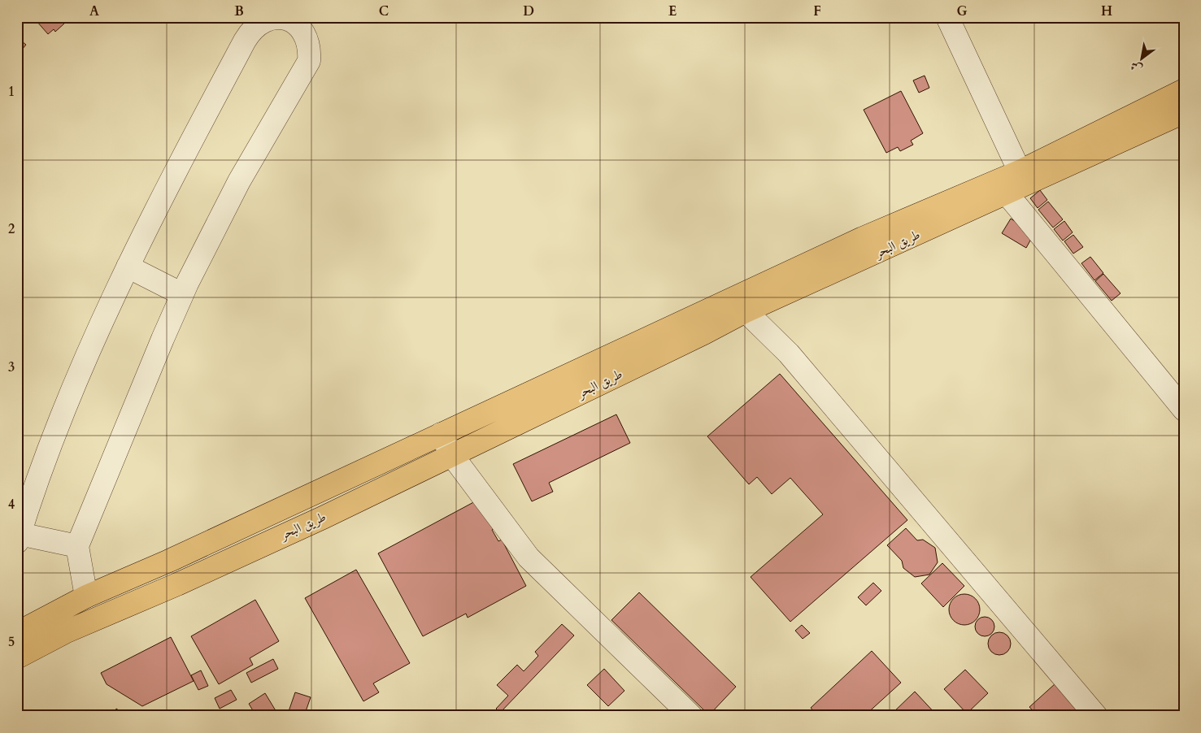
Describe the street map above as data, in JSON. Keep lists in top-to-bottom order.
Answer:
{
  "streets": {
    "highway": ["طريق البحر"]
  },
  "north": "bottom left",
  "grid": {
    "columns": [
      "A",
      "B",
      "C",
      "D",
      "E",
      "F",
      "G",
      "H"
    ],
    "rows": [
      "1",
      "2",
      "3",
      "4",
      "5"
    ]
  }
}
